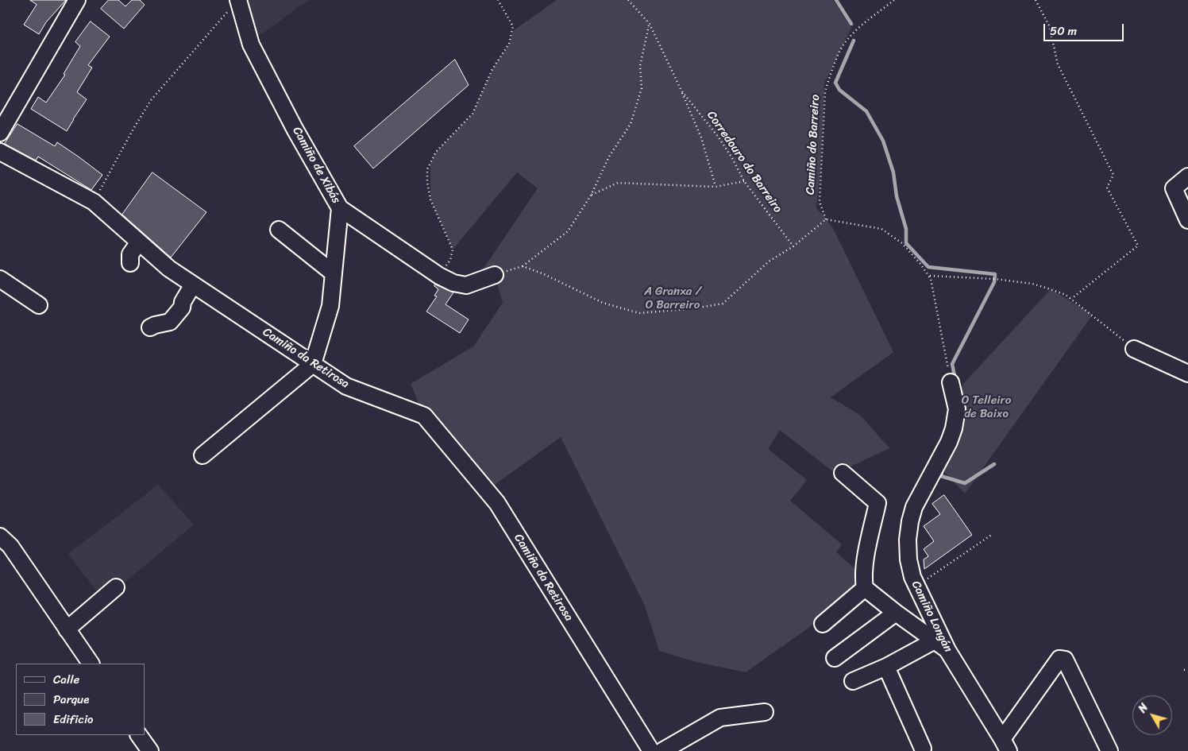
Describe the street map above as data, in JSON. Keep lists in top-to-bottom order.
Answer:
{
  "streets": {
    "street": ["Camiño de Xibás", "Camiño da Retirosa", "Camiño Longán"],
    "path": ["Camiño do Barreiro", "Corredouro do Barreiro"]
  },
  "crossings": [
    ["Camiño de Xibás", "Camiño da Retirosa"]
  ],
  "parks": ["A Granxa / O Barreiro", "O Telleiro de Baixo"],
  "legend": ["Calle", "Parque", "Edificio"],
  "scale_bar": "50 m",
  "north": "top left"
}
